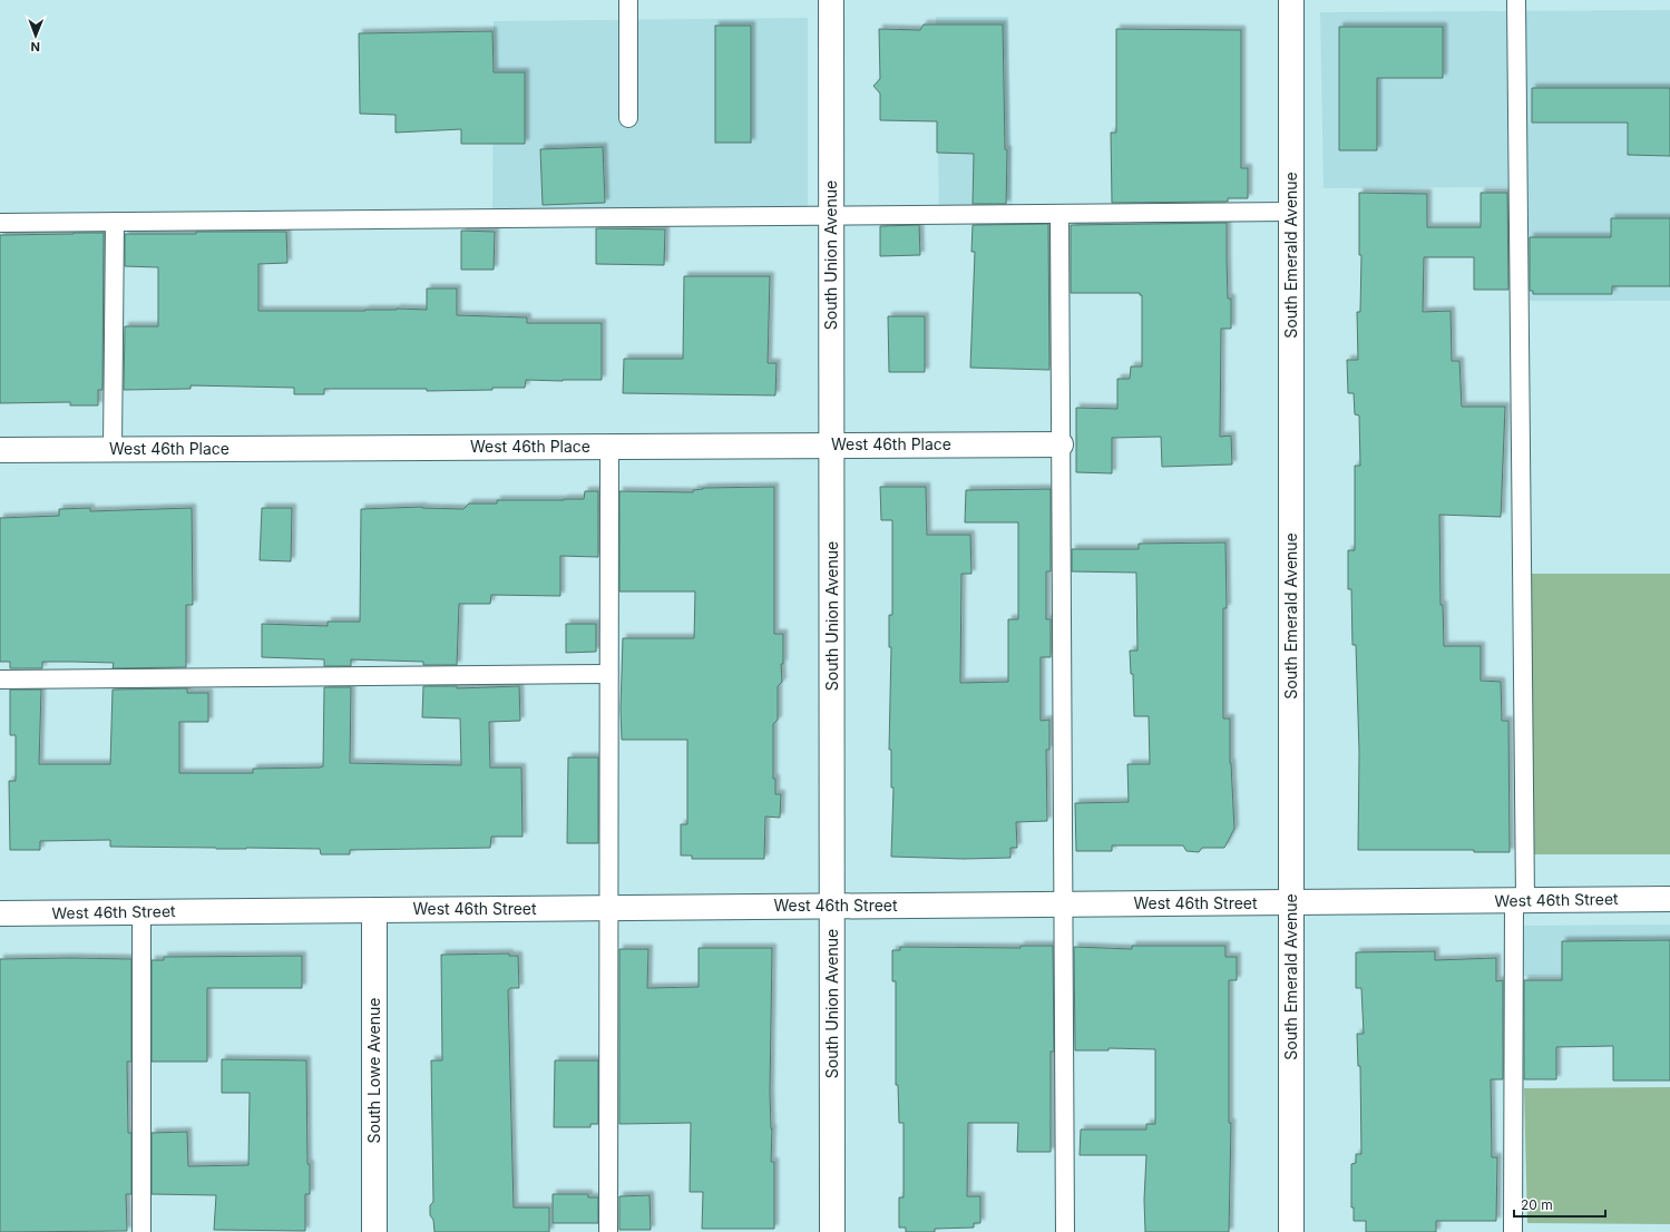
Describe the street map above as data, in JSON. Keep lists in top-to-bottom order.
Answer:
{
  "streets": {
    "street": [
      "South Union Avenue",
      "South Emerald Avenue",
      "West 46th Place",
      "West 46th Street",
      "South Lowe Avenue"
    ]
  },
  "crossings": [
    ["South Union Avenue", "West 46th Place"],
    ["South Union Avenue", "West 46th Street"],
    ["South Emerald Avenue", "West 46th Street"],
    ["West 46th Street", "South Lowe Avenue"]
  ],
  "scale_bar": "20 m",
  "north": "bottom"
}
